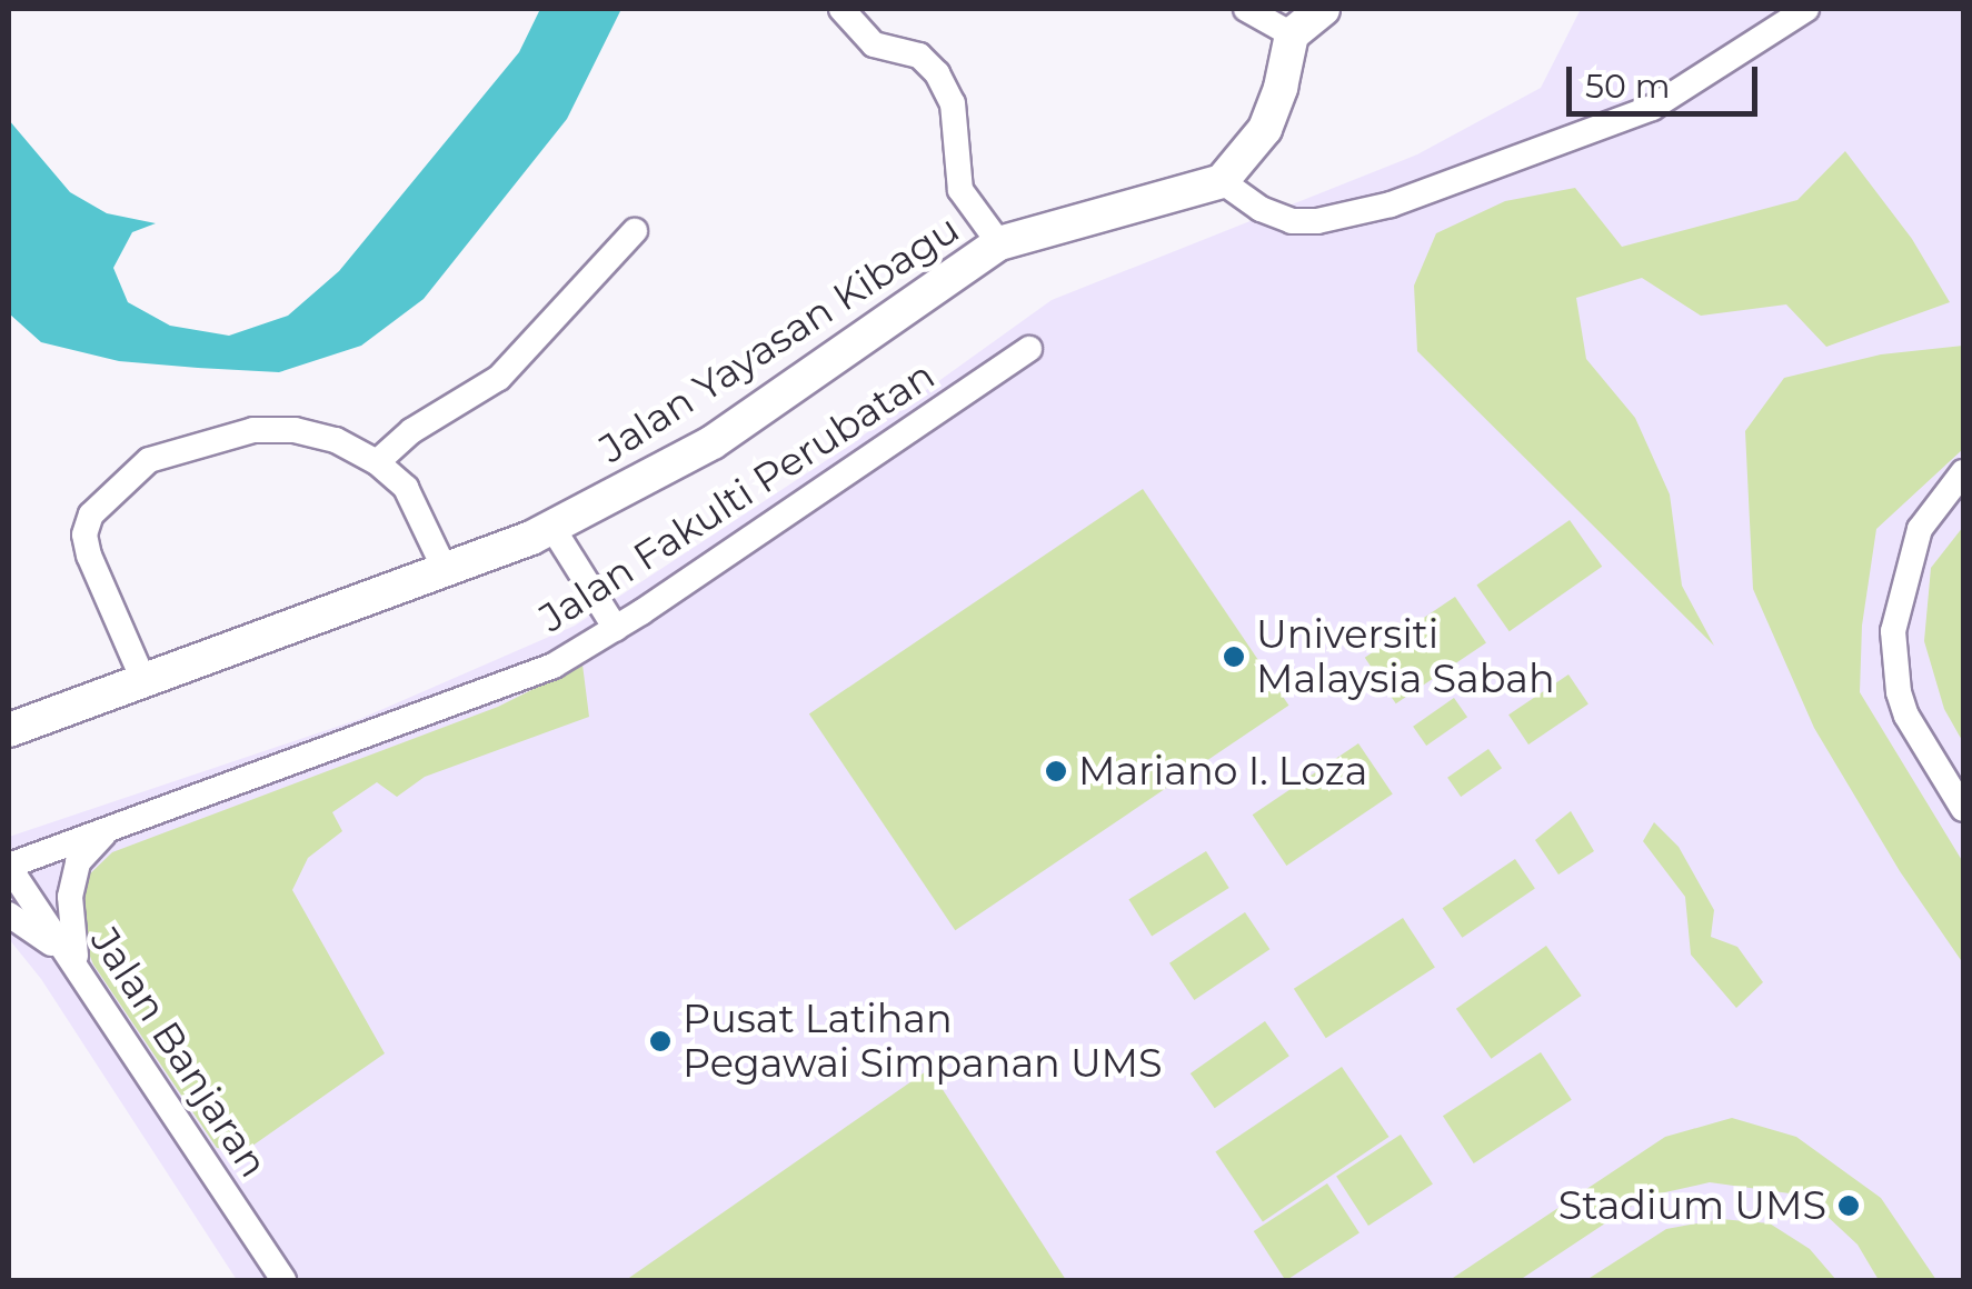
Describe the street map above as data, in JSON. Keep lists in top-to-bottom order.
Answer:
{
  "streets": {
    "street": ["Jalan Yayasan Kibagu", "Jalan Fakulti Perubatan", "Jalan Banjaran"]
  },
  "crossings": [
    ["Jalan Fakulti Perubatan", "Jalan Banjaran"]
  ],
  "places": [
    "Universiti Malaysia Sabah",
    "Mariano I. Loza",
    "Pusat Latihan Pegawai Simpanan UMS",
    "Stadium UMS"
  ],
  "scale_bar": "50 m"
}
